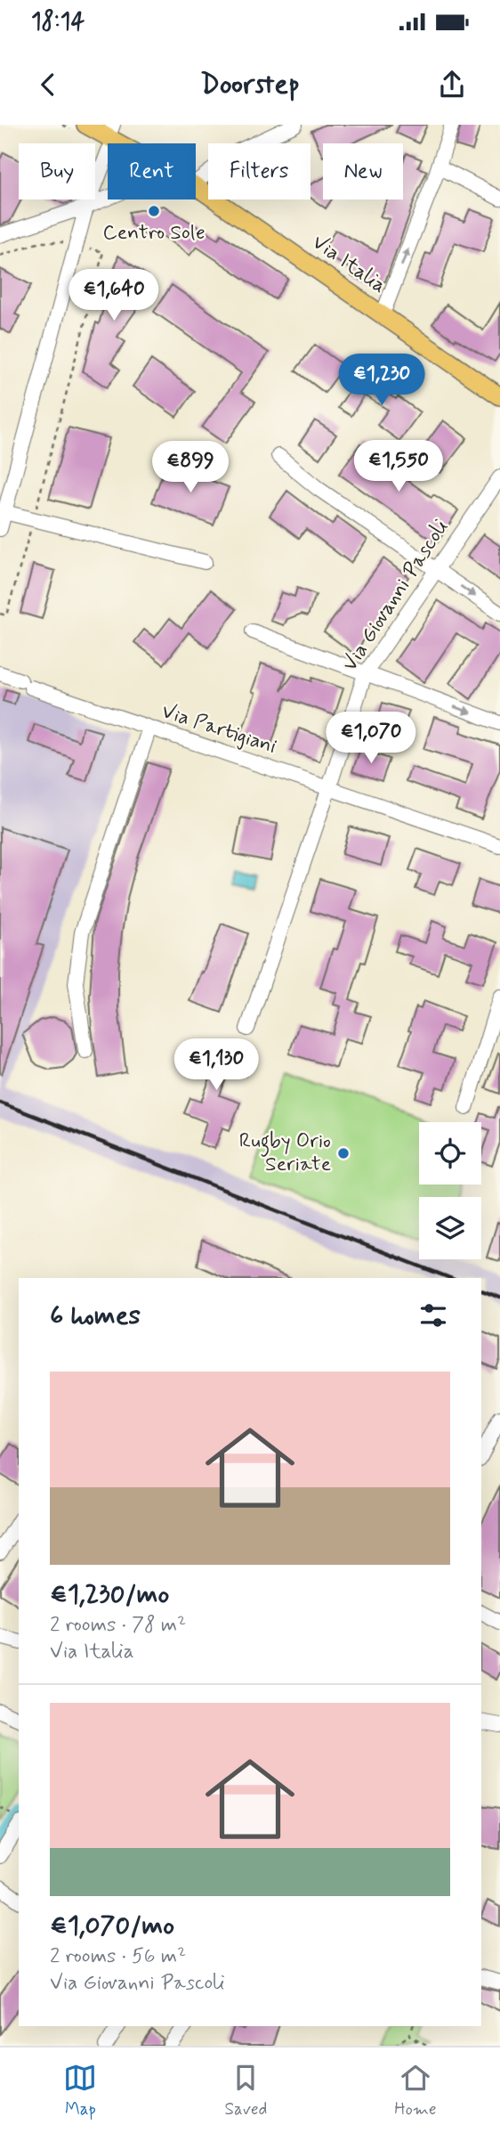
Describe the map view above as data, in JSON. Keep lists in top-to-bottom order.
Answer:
{
  "streets": {
    "main road": ["Via Italia"],
    "street": ["Via Giovanni Pascoli", "Via Partigiani"]
  },
  "crossings": [
    ["Via Giovanni Pascoli", "Via Partigiani"]
  ],
  "places": ["Centro Sole", "Rugby Orio Seriate"],
  "page": {
    "status": "18:14",
    "header": "Doorstep",
    "chip": [
      "Buy",
      "Rent",
      "Filters",
      "New"
    ],
    "price": [
      "€1,640",
      "€1,230",
      "€1,550",
      "€899",
      "€1,070",
      "€1,130"
    ],
    "heading": "6 homes",
    "list": [
      {
        "name": "€1,230/mo",
        "note": "2 rooms · 78 m² · Via Italia"
      },
      {
        "name": "€1,070/mo",
        "note": "2 rooms · 56 m² · Via Giovanni Pascoli"
      }
    ],
    "tabs": ["Map", "Saved", "Home"]
  }
}
